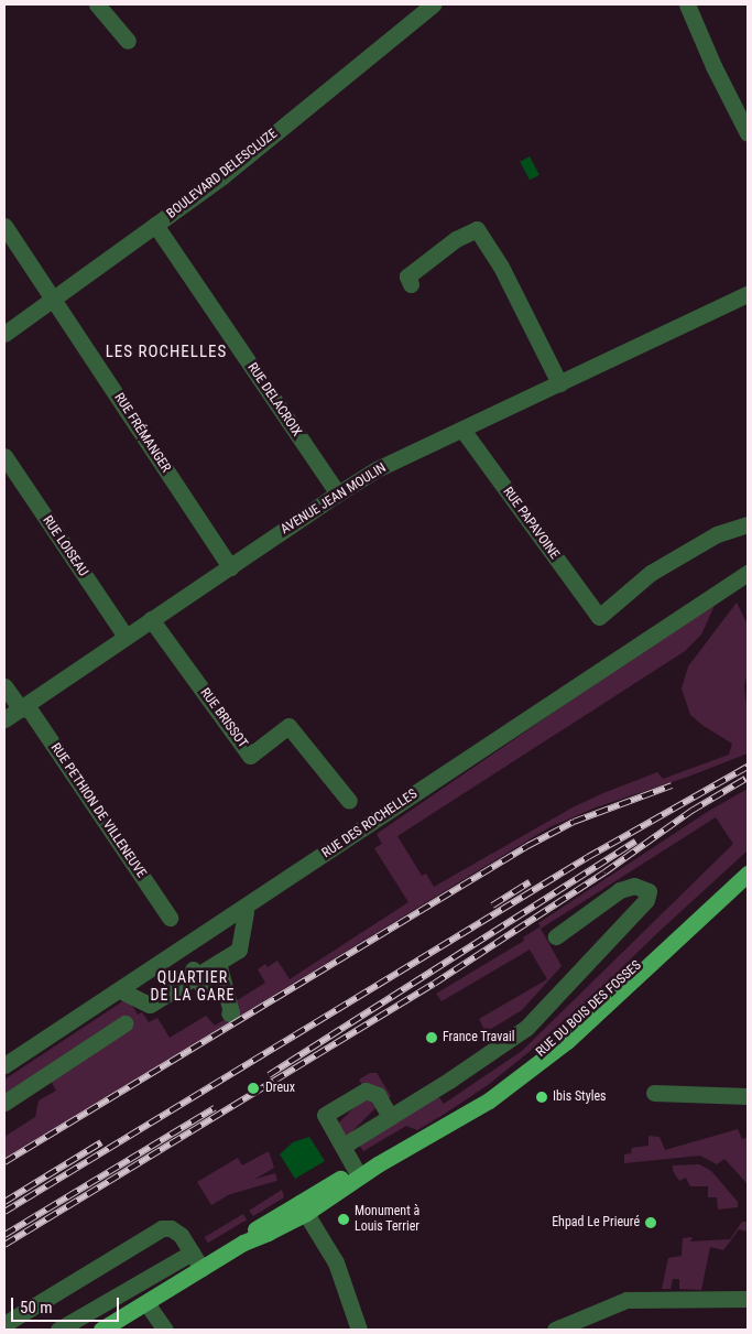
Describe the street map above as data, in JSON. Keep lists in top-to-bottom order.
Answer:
{
  "streets": {
    "main road": ["RUE DU BOIS DES FOSSES"],
    "street": [
      "BOULEVARD DELESCLUZE",
      "RUE DELACROIX",
      "RUE FRÉMANGER",
      "AVENUE JEAN MOULIN",
      "RUE PAPAVOINE",
      "RUE LOISEAU",
      "RUE BRISSOT",
      "RUE PETHION DE VILLENEUVE",
      "RUE DES ROCHELLES"
    ]
  },
  "crossings": [
    ["BOULEVARD DELESCLUZE", "RUE DELACROIX"],
    ["BOULEVARD DELESCLUZE", "RUE FRÉMANGER"],
    ["RUE DELACROIX", "AVENUE JEAN MOULIN"],
    ["RUE FRÉMANGER", "AVENUE JEAN MOULIN"],
    ["AVENUE JEAN MOULIN", "RUE PAPAVOINE"],
    ["AVENUE JEAN MOULIN", "RUE LOISEAU"],
    ["AVENUE JEAN MOULIN", "RUE BRISSOT"],
    ["AVENUE JEAN MOULIN", "RUE PETHION DE VILLENEUVE"]
  ],
  "districts": ["LES ROCHELLES", "QUARTIER DE LA GARE"],
  "places": [
    "France Travail",
    "Dreux",
    "Ibis Styles",
    "Monument à Louis Terrier",
    "Ehpad Le Prieuré"
  ],
  "scale_bar": "50 m"
}
